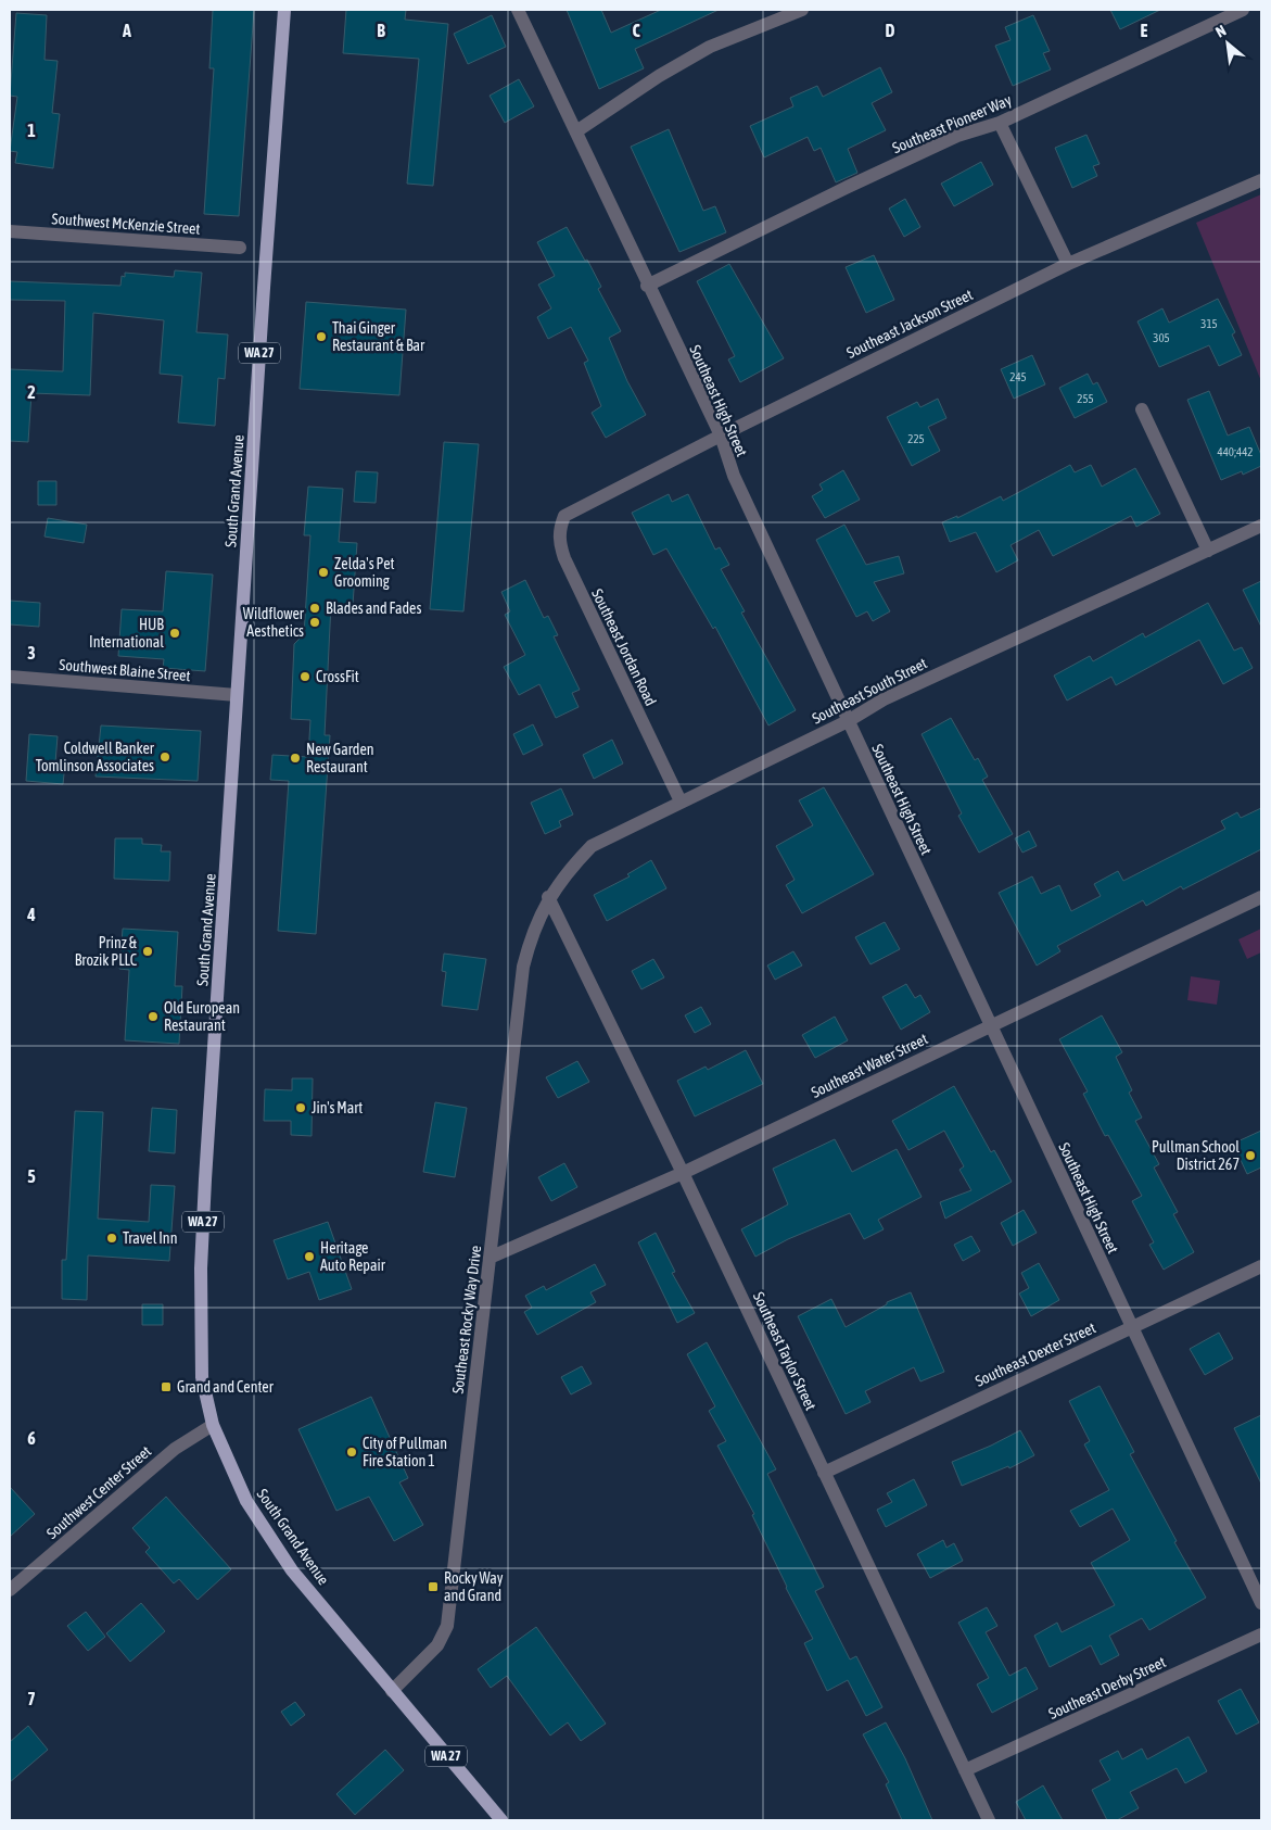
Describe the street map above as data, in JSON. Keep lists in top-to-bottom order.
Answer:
{
  "streets": {
    "main road": ["WA 27", "South Grand Avenue"],
    "street": [
      "Southeast Pioneer Way",
      "Southwest McKenzie Street",
      "Southeast Jackson Street",
      "Southeast High Street",
      "Southeast Jordan Road",
      "Southwest Blaine Street",
      "Southeast South Street",
      "Southeast Water Street",
      "Southeast Rocky Way Drive",
      "Southeast Taylor Street",
      "Southeast Dexter Street",
      "Southwest Center Street",
      "Southeast Derby Street"
    ]
  },
  "crossings": [
    ["Southeast Pioneer Way", "Southeast High Street"],
    ["Southeast Jackson Street", "Southeast High Street"],
    ["Southeast Jackson Street", "Southeast Jordan Road"],
    ["Southeast High Street", "Southeast South Street"],
    ["Southeast High Street", "Southeast Water Street"],
    ["Southeast High Street", "Southeast Dexter Street"],
    ["South Grand Avenue", "Southwest Blaine Street"],
    ["South Grand Avenue", "Southeast Rocky Way Drive"],
    ["South Grand Avenue", "Southwest Center Street"],
    ["Southeast Jordan Road", "Southeast South Street"],
    ["Southeast South Street", "Southeast Rocky Way Drive"],
    ["Southeast South Street", "Southeast Taylor Street"],
    ["Southeast Water Street", "Southeast Rocky Way Drive"],
    ["Southeast Water Street", "Southeast Taylor Street"],
    ["Southeast Taylor Street", "Southeast Dexter Street"],
    ["Southeast Taylor Street", "Southeast Derby Street"]
  ],
  "places": {
    "other": [
      "Thai Ginger Restaurant & Bar",
      "Zelda's Pet Grooming",
      "Blades and Fades",
      "Wildflower Aesthetics",
      "HUB International",
      "CrossFit",
      "Coldwell Banker Tomlinson Associates",
      "New Garden Restaurant",
      "Prinz & Brozik PLLC",
      "Old European Restaurant",
      "Jin's Mart",
      "Pullman School District 267",
      "Travel Inn",
      "Heritage Auto Repair",
      "City of Pullman Fire Station 1"
    ],
    "transit": ["Grand and Center", "Rocky Way and Grand"]
  },
  "house_numbers": [
    "315",
    "305",
    "245",
    "255",
    "225",
    "440;442"
  ],
  "north": "top left",
  "grid": {
    "columns": [
      "A",
      "B",
      "C",
      "D",
      "E"
    ],
    "rows": [
      "1",
      "2",
      "3",
      "4",
      "5",
      "6",
      "7"
    ]
  }
}
